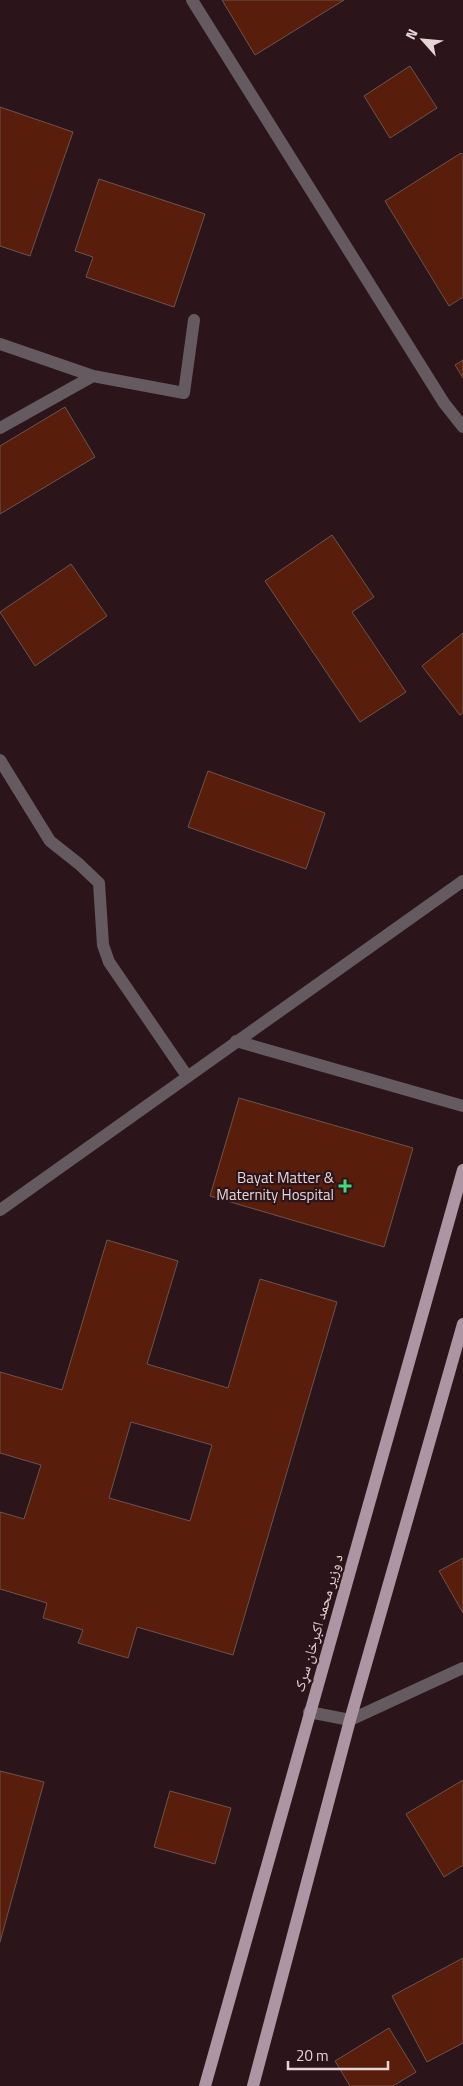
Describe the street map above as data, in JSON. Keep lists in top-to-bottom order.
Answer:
{
  "streets": {
    "main road": ["د وزیر محمد اکبرخان سړک"]
  },
  "places": {
    "health": ["Bayat Matter & Maternity Hospital"]
  },
  "scale_bar": "20 m",
  "north": "top left"
}
